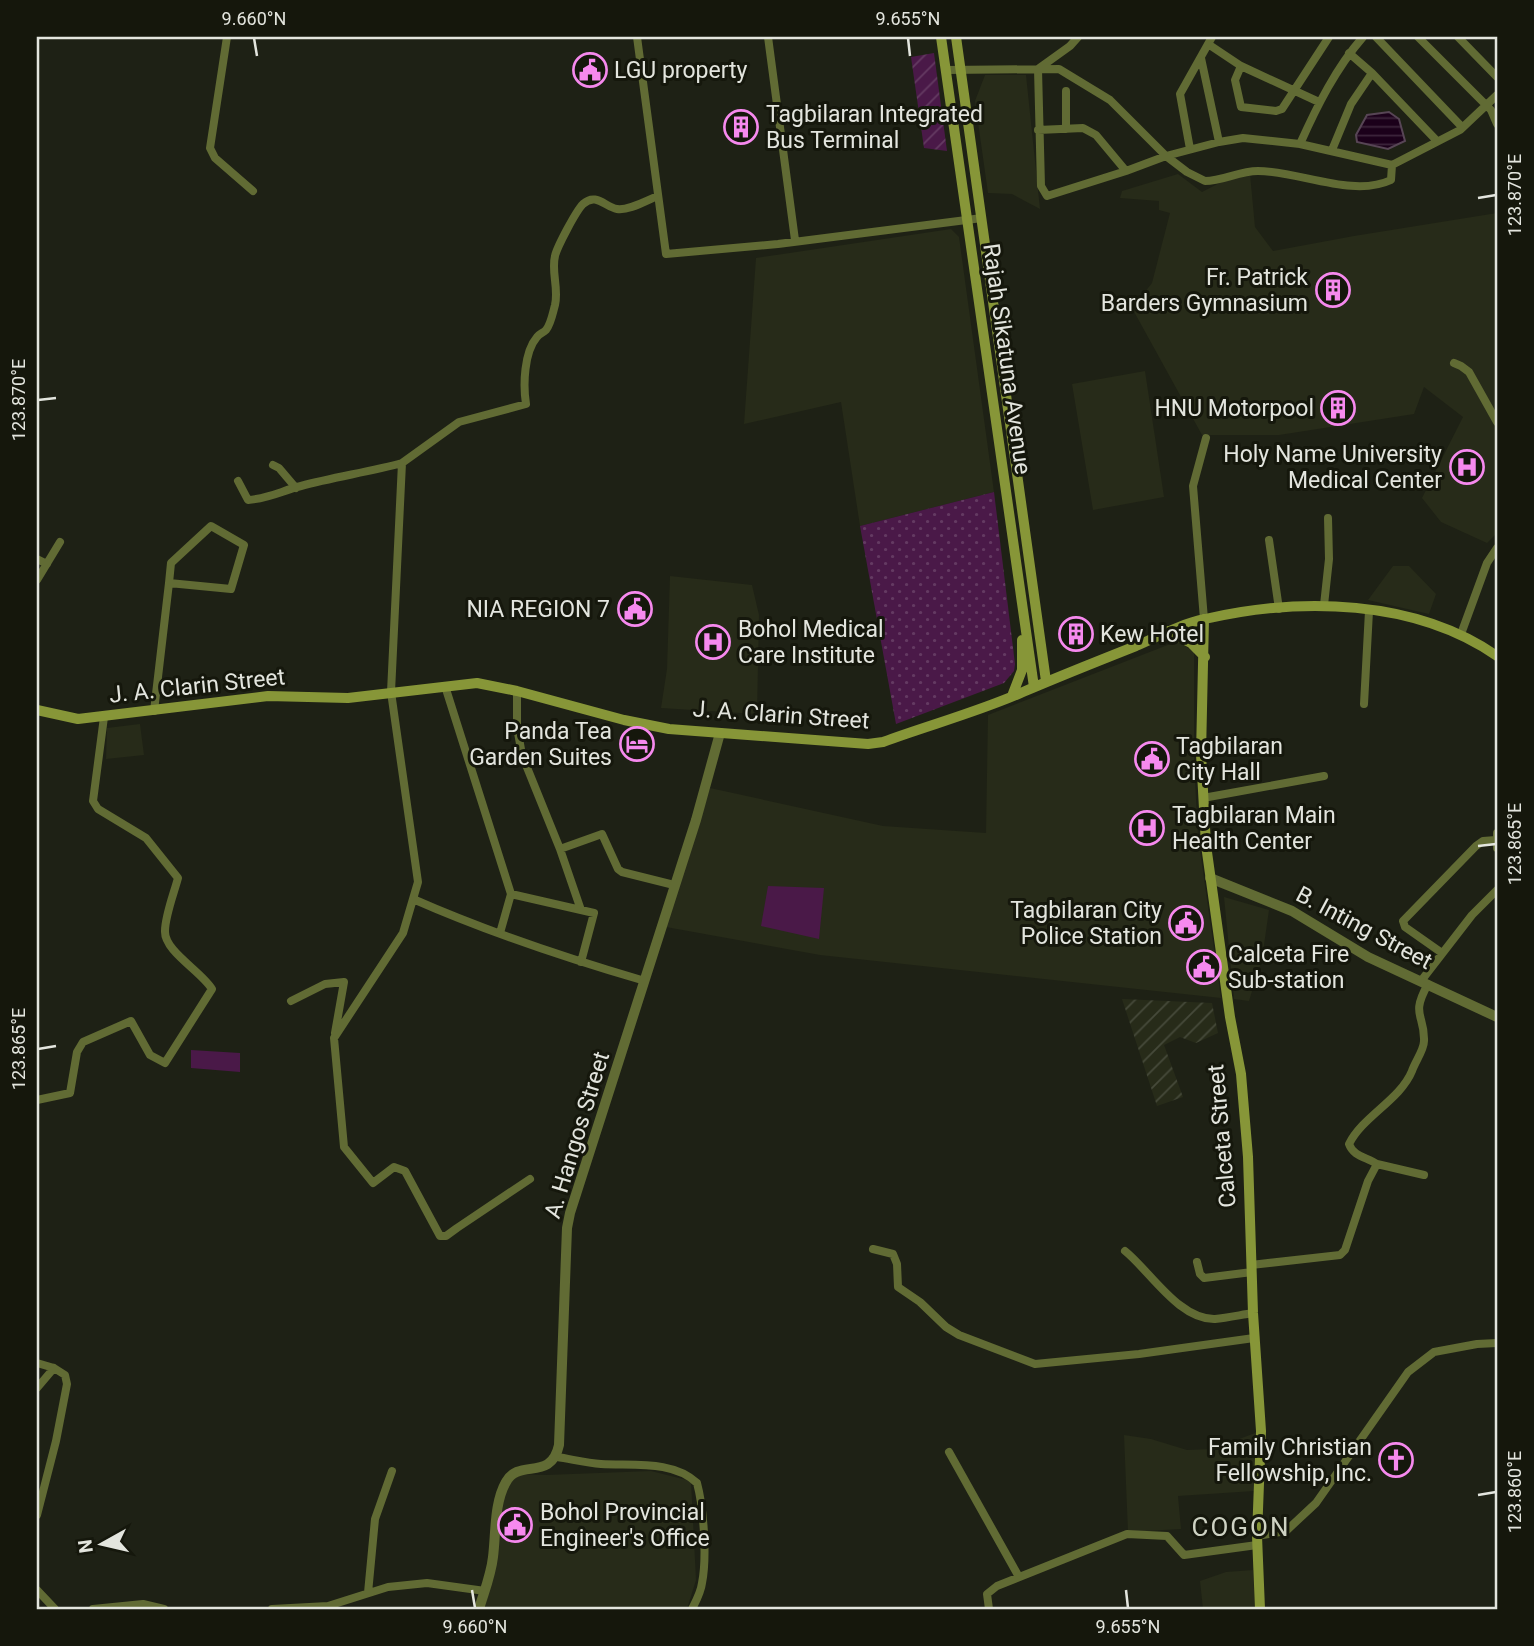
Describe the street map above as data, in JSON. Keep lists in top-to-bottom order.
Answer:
{
  "streets": {
    "main road": ["Rajah Sikatuna Avenue", "J. A. Clarin Street", "Calceta Street"],
    "street": ["B. Inting Street", "A. Hangos Street"]
  },
  "crossings": [
    ["Rajah Sikatuna Avenue", "J. A. Clarin Street"],
    ["J. A. Clarin Street", "A. Hangos Street"],
    ["J. A. Clarin Street", "Calceta Street"],
    ["B. Inting Street", "Calceta Street"]
  ],
  "districts": ["COGON"],
  "places": {
    "public building": [
      "LGU property",
      "NIA REGION 7",
      "Tagbilaran City Hall",
      "Tagbilaran City Police Station",
      "Calceta Fire Sub-station",
      "Bohol Provincial Engineer's Office"
    ],
    "building": [
      "Tagbilaran Integrated Bus Terminal",
      "Fr. Patrick Barders Gymnasium",
      "HNU Motorpool",
      "Kew Hotel"
    ],
    "hospital": ["Holy Name University Medical Center", "Bohol Medical Care Institute", "Tagbilaran Main Health Center"],
    "hotel": ["Panda Tea Garden Suites"],
    "church": ["Family Christian Fellowship, Inc."]
  },
  "north": "left",
  "coordinates": [
    "9.660°N",
    "9.655°N",
    "123.870°E",
    "123.865°E",
    "123.860°E"
  ]
}
